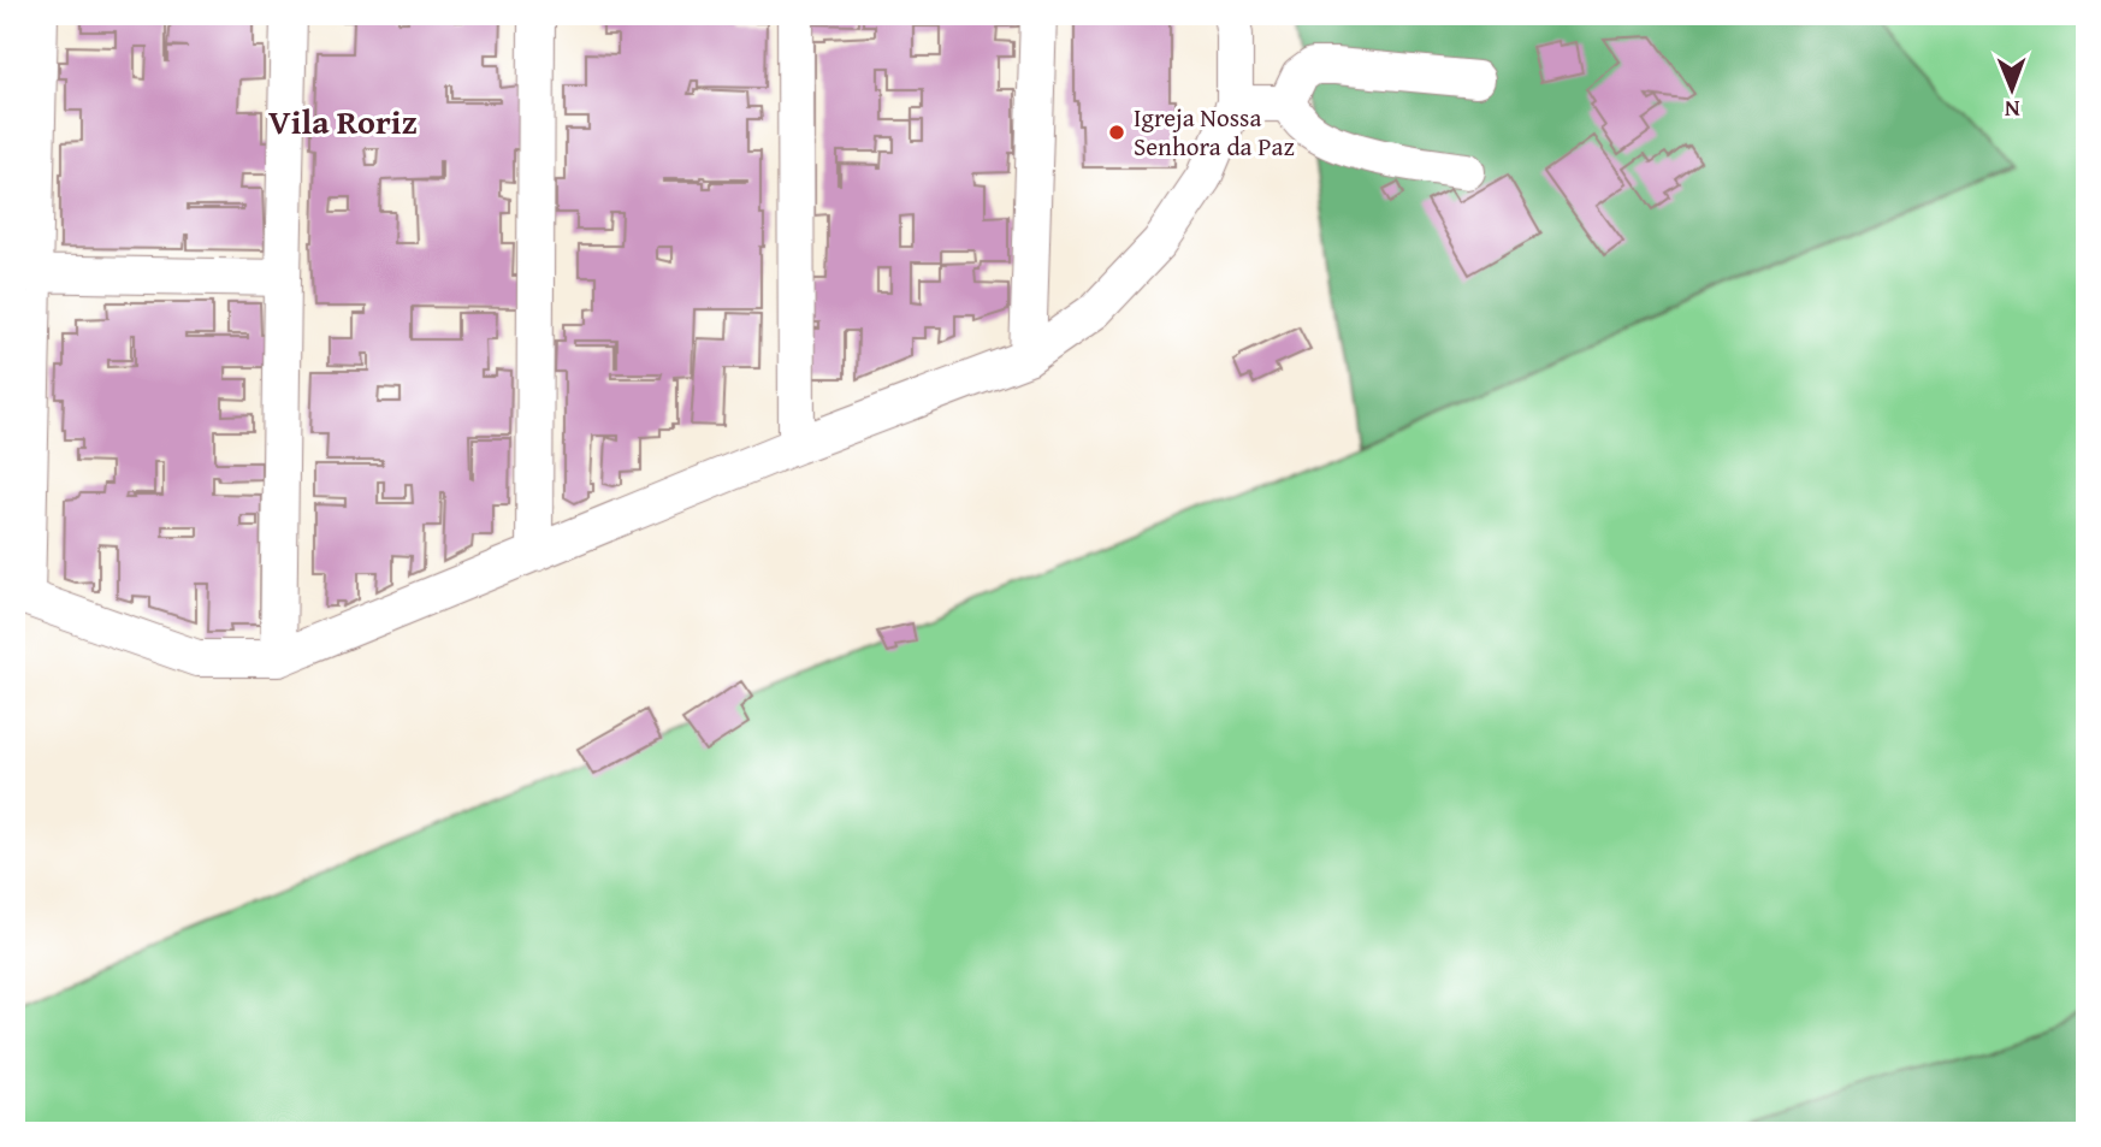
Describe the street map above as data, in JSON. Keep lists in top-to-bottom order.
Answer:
{
  "districts": ["Vila Roriz"],
  "places": ["Igreja Nossa Senhora da Paz"],
  "north": "bottom"
}
